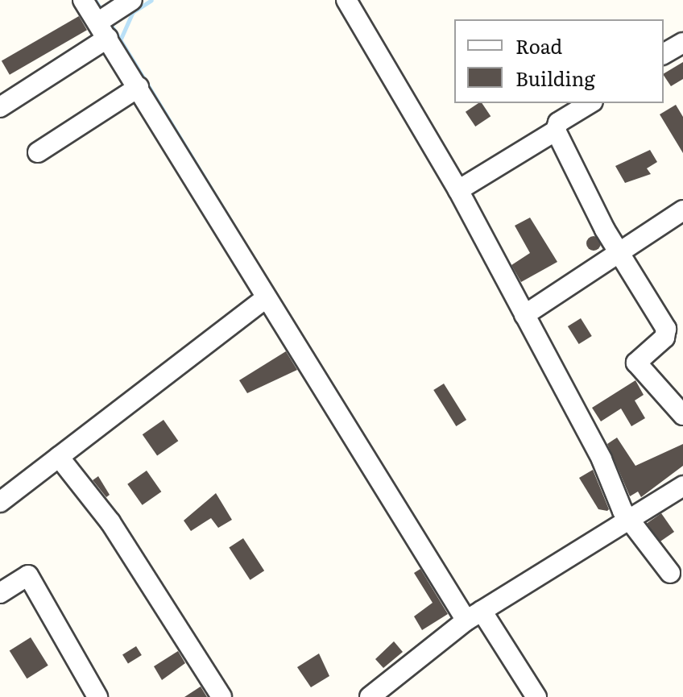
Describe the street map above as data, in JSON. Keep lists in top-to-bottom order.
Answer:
{
  "legend": ["Road", "Building"]
}
